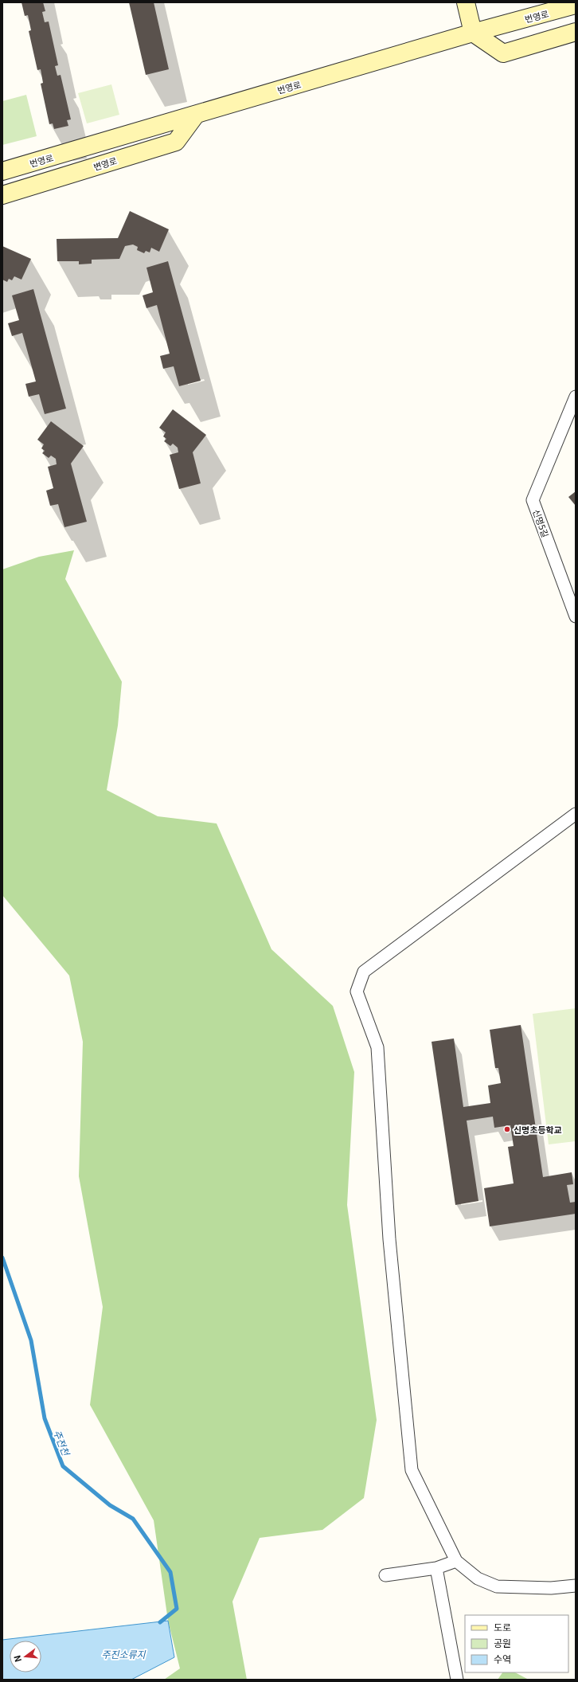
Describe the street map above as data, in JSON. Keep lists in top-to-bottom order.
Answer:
{
  "streets": {
    "main road": ["번영로", "변영로"],
    "street": ["신명5길"]
  },
  "crossings": [
    ["번영로", "변영로"]
  ],
  "water": ["주전천", "주진소류지"],
  "places": ["신명초등학교"],
  "legend": ["도로", "공원", "수역"],
  "north": "left"
}
